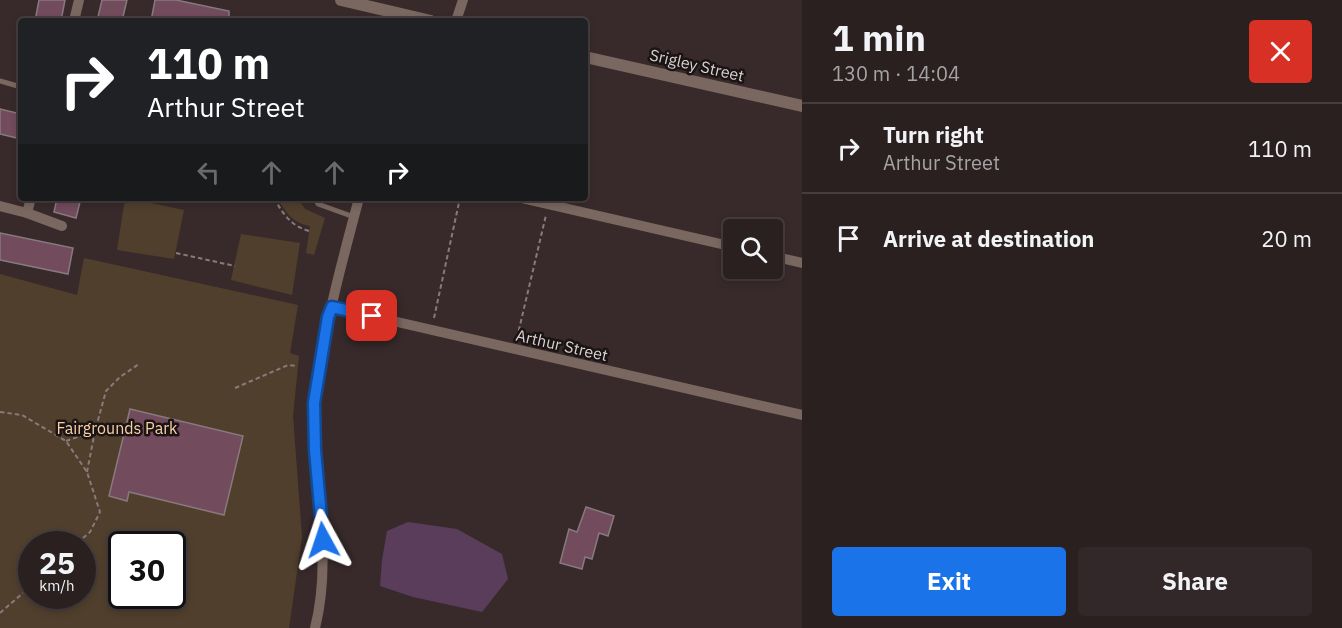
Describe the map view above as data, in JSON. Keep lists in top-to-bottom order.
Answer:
{
  "streets": {
    "street": ["Srigley Street", "Arthur Street"]
  },
  "parks": ["Fairgrounds Park"],
  "page": {
    "heading": ["1 min", "130 m · 14:04"],
    "turn": ["110 m", "Arthur Street"],
    "list": [
      {
        "name": "Turn right",
        "note": "Arthur Street",
        "value": "110 m"
      },
      {
        "name": "Arrive at destination",
        "value": "20 m"
      }
    ],
    "speed": "25 km/h",
    "limit": "30",
    "buttons": ["Exit", "Share"]
  }
}
